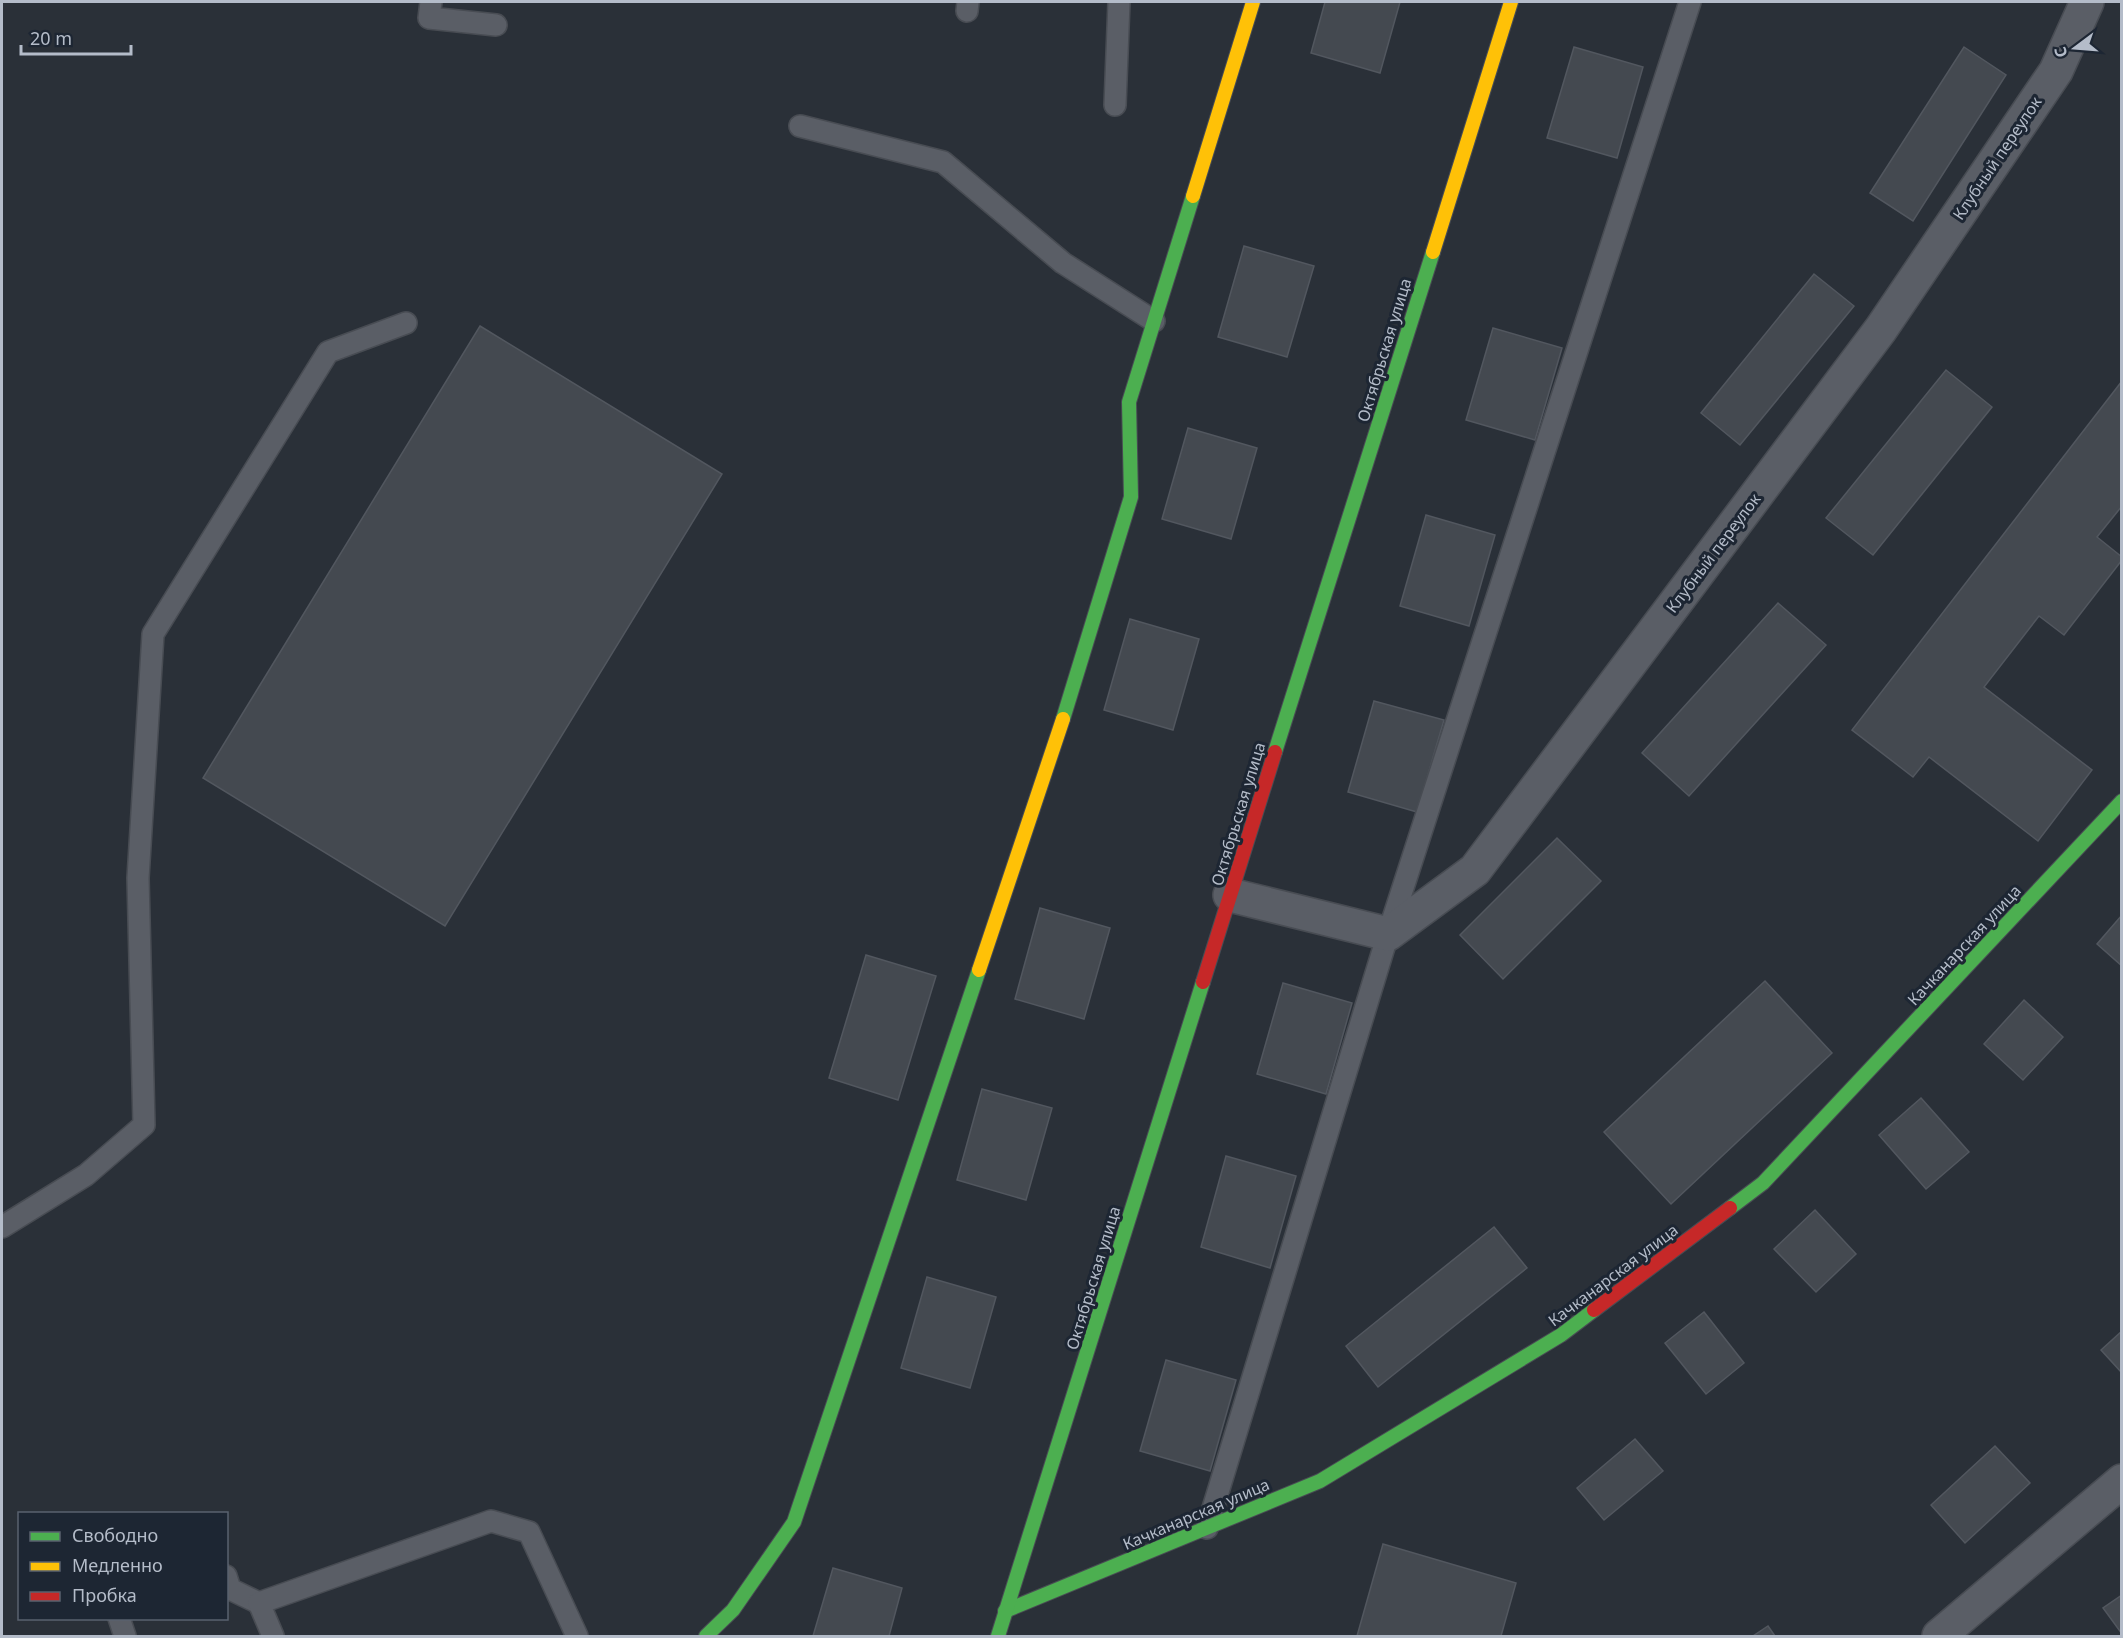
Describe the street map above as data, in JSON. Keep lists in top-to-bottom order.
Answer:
{
  "streets": {
    "street": ["Клубный переулок", "Октябрьская улица", "Качканарская улица"]
  },
  "crossings": [
    ["Октябрьская улица", "Качканарская улица"]
  ],
  "legend": ["Свободно", "Медленно", "Пробка"],
  "scale_bar": "20 m",
  "north": "left"
}
